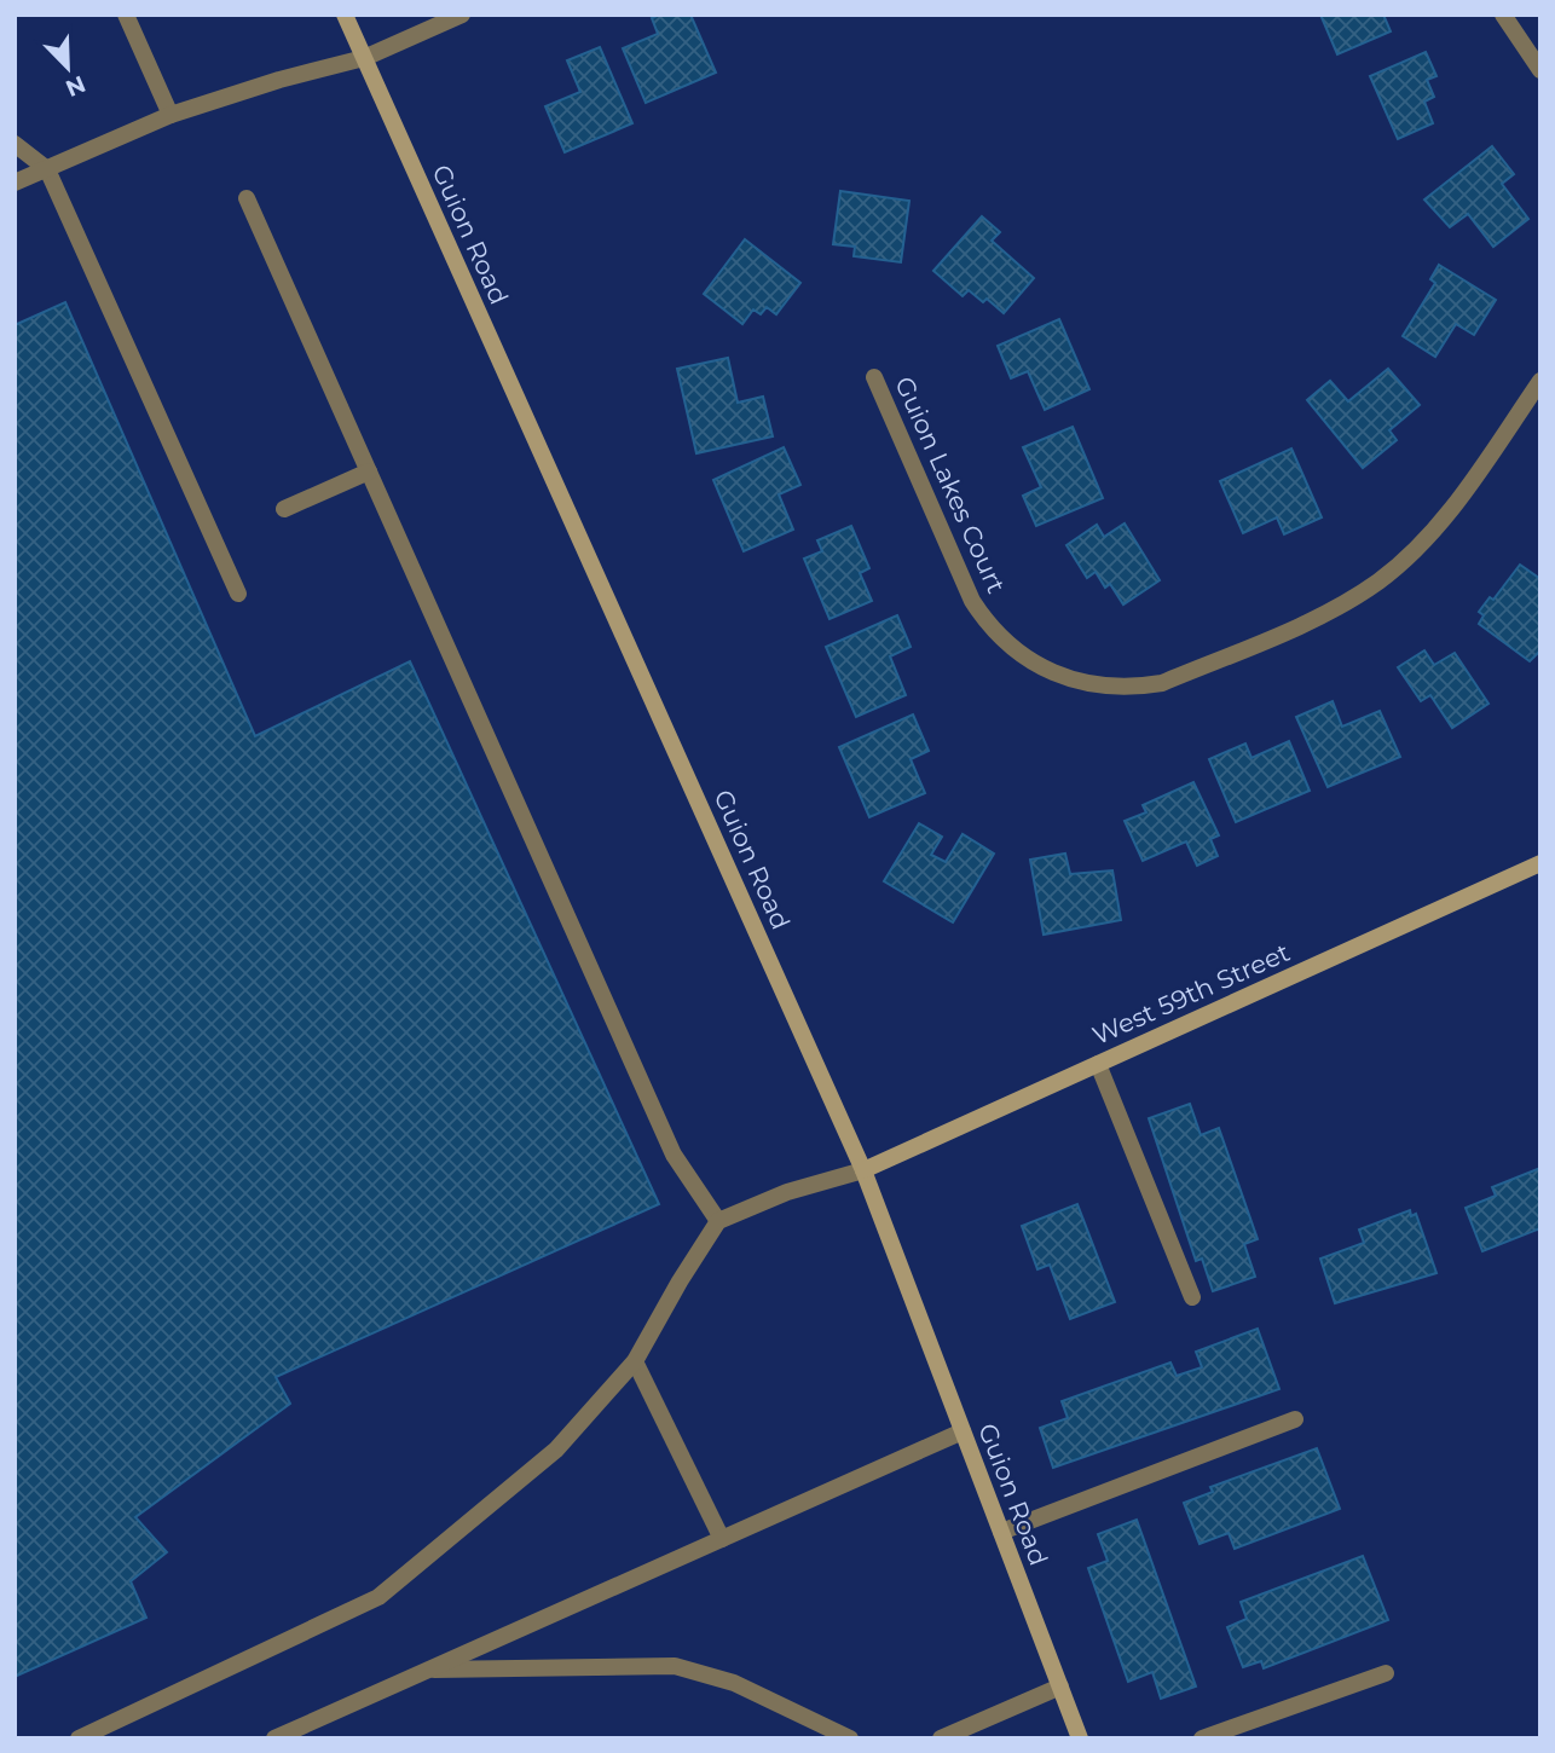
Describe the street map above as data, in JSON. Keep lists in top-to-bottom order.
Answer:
{
  "streets": {
    "street": ["Guion Road", "Guion Lakes Court", "West 59th Street"]
  },
  "crossings": [
    ["Guion Road", "West 59th Street"]
  ],
  "north": "bottom right"
}
